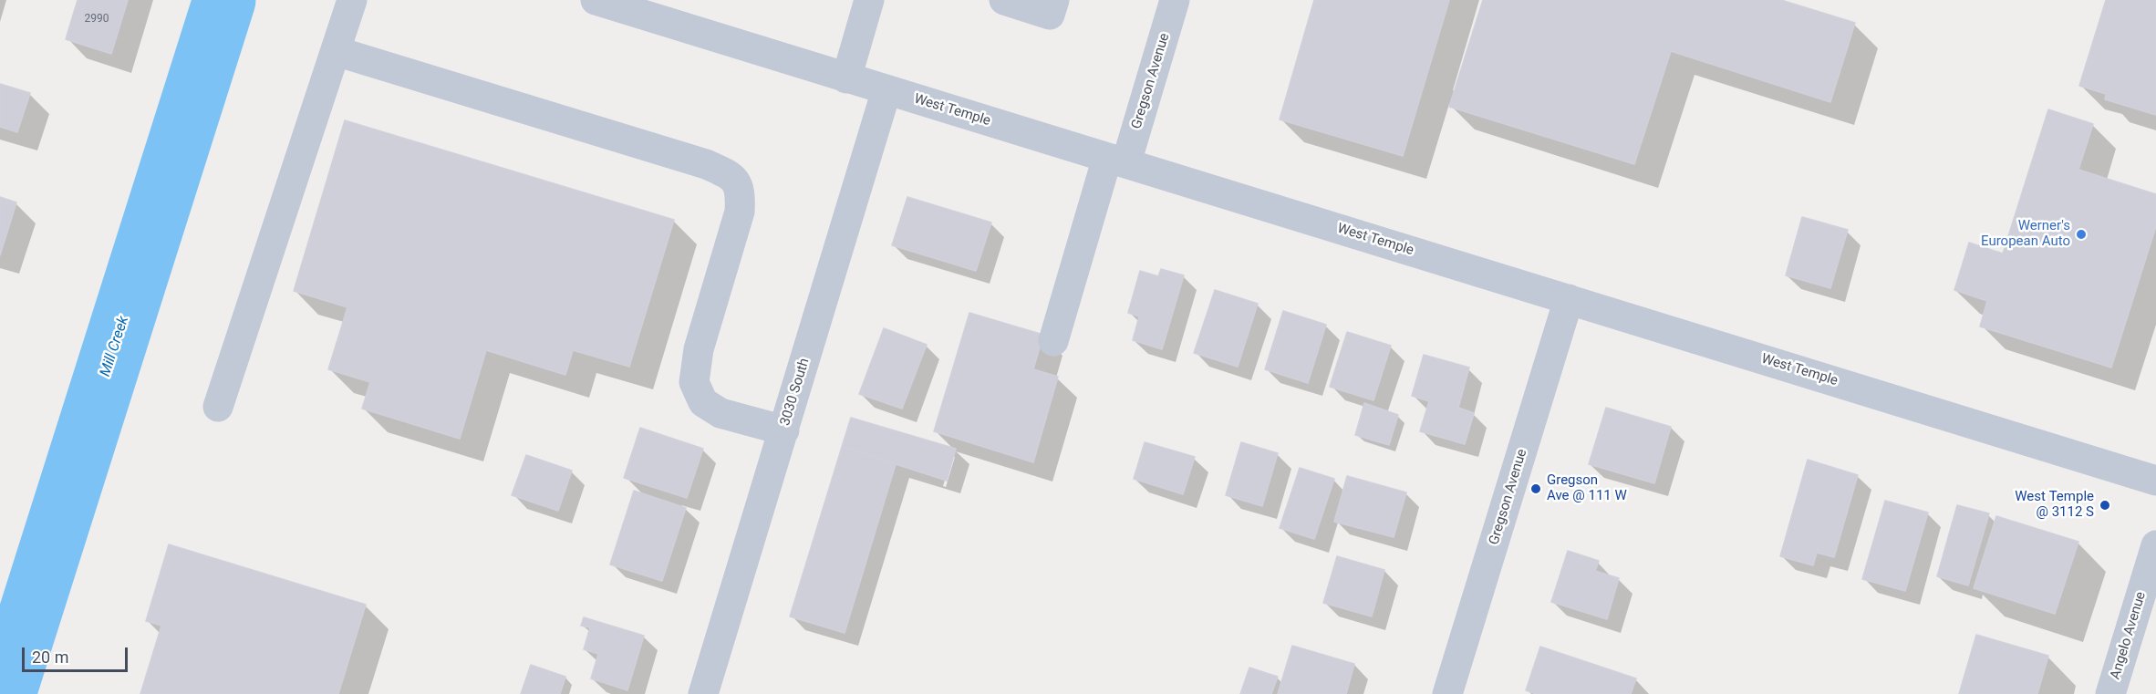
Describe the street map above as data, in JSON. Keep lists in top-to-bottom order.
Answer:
{
  "streets": {
    "street": [
      "Gregson Avenue",
      "West Temple",
      "3030 South",
      "Angelo Avenue"
    ]
  },
  "crossings": [
    ["Gregson Avenue", "West Temple"],
    ["West Temple", "3030 South"]
  ],
  "water": ["Mill Creek"],
  "places": ["Werner's European Auto", "Gregson Ave @ 111 W", "West Temple @ 3112 S"],
  "house_numbers": ["2990"],
  "scale_bar": "20 m"
}
